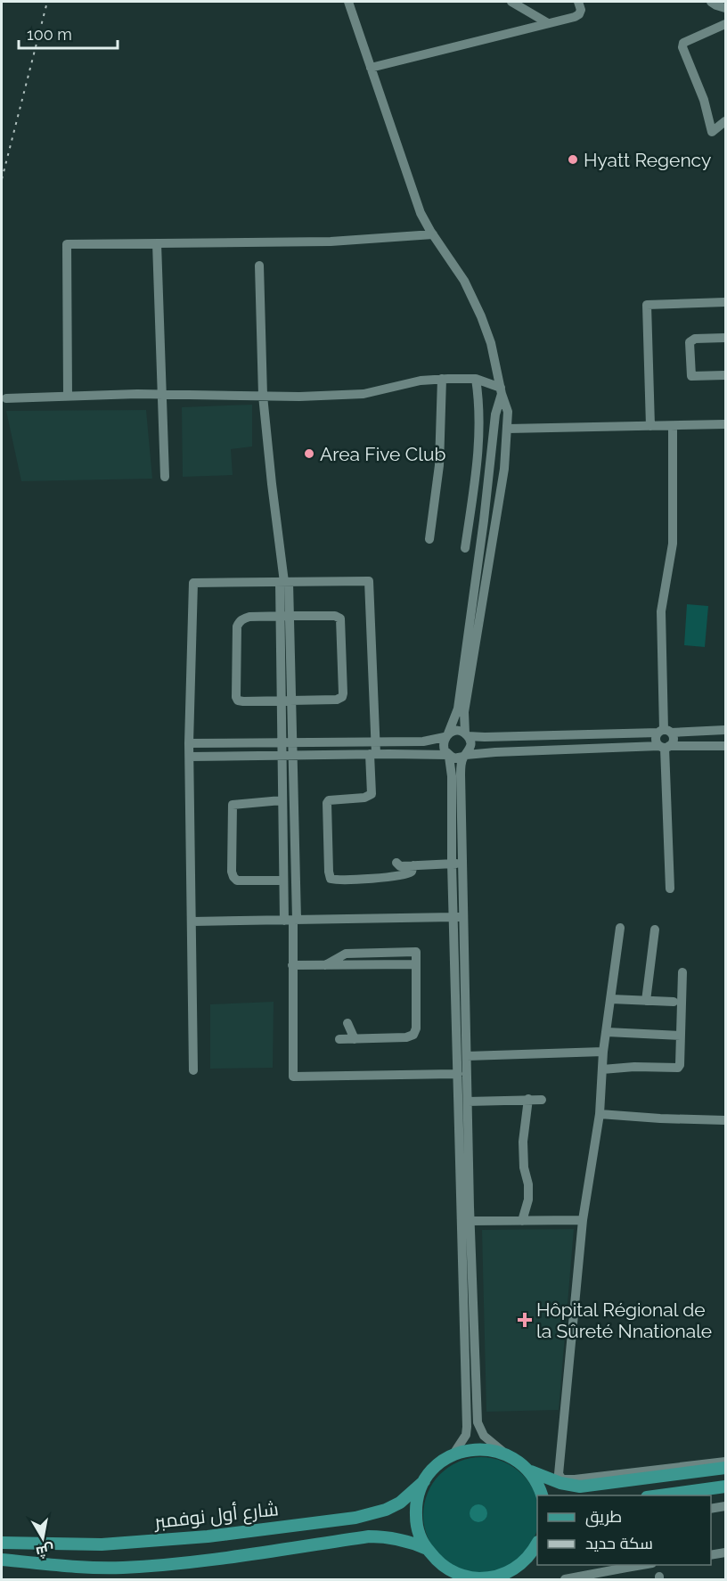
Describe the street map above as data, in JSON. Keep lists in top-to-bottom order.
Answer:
{
  "streets": {
    "main road": ["شارع أول نوفمبر"]
  },
  "places": {
    "other": ["Hyatt Regency", "Area Five Club"],
    "health": ["Hôpital Régional de la Sûreté Nnationale"]
  },
  "legend": ["طريق", "سكة حديد"],
  "scale_bar": "100 m",
  "north": "bottom"
}
